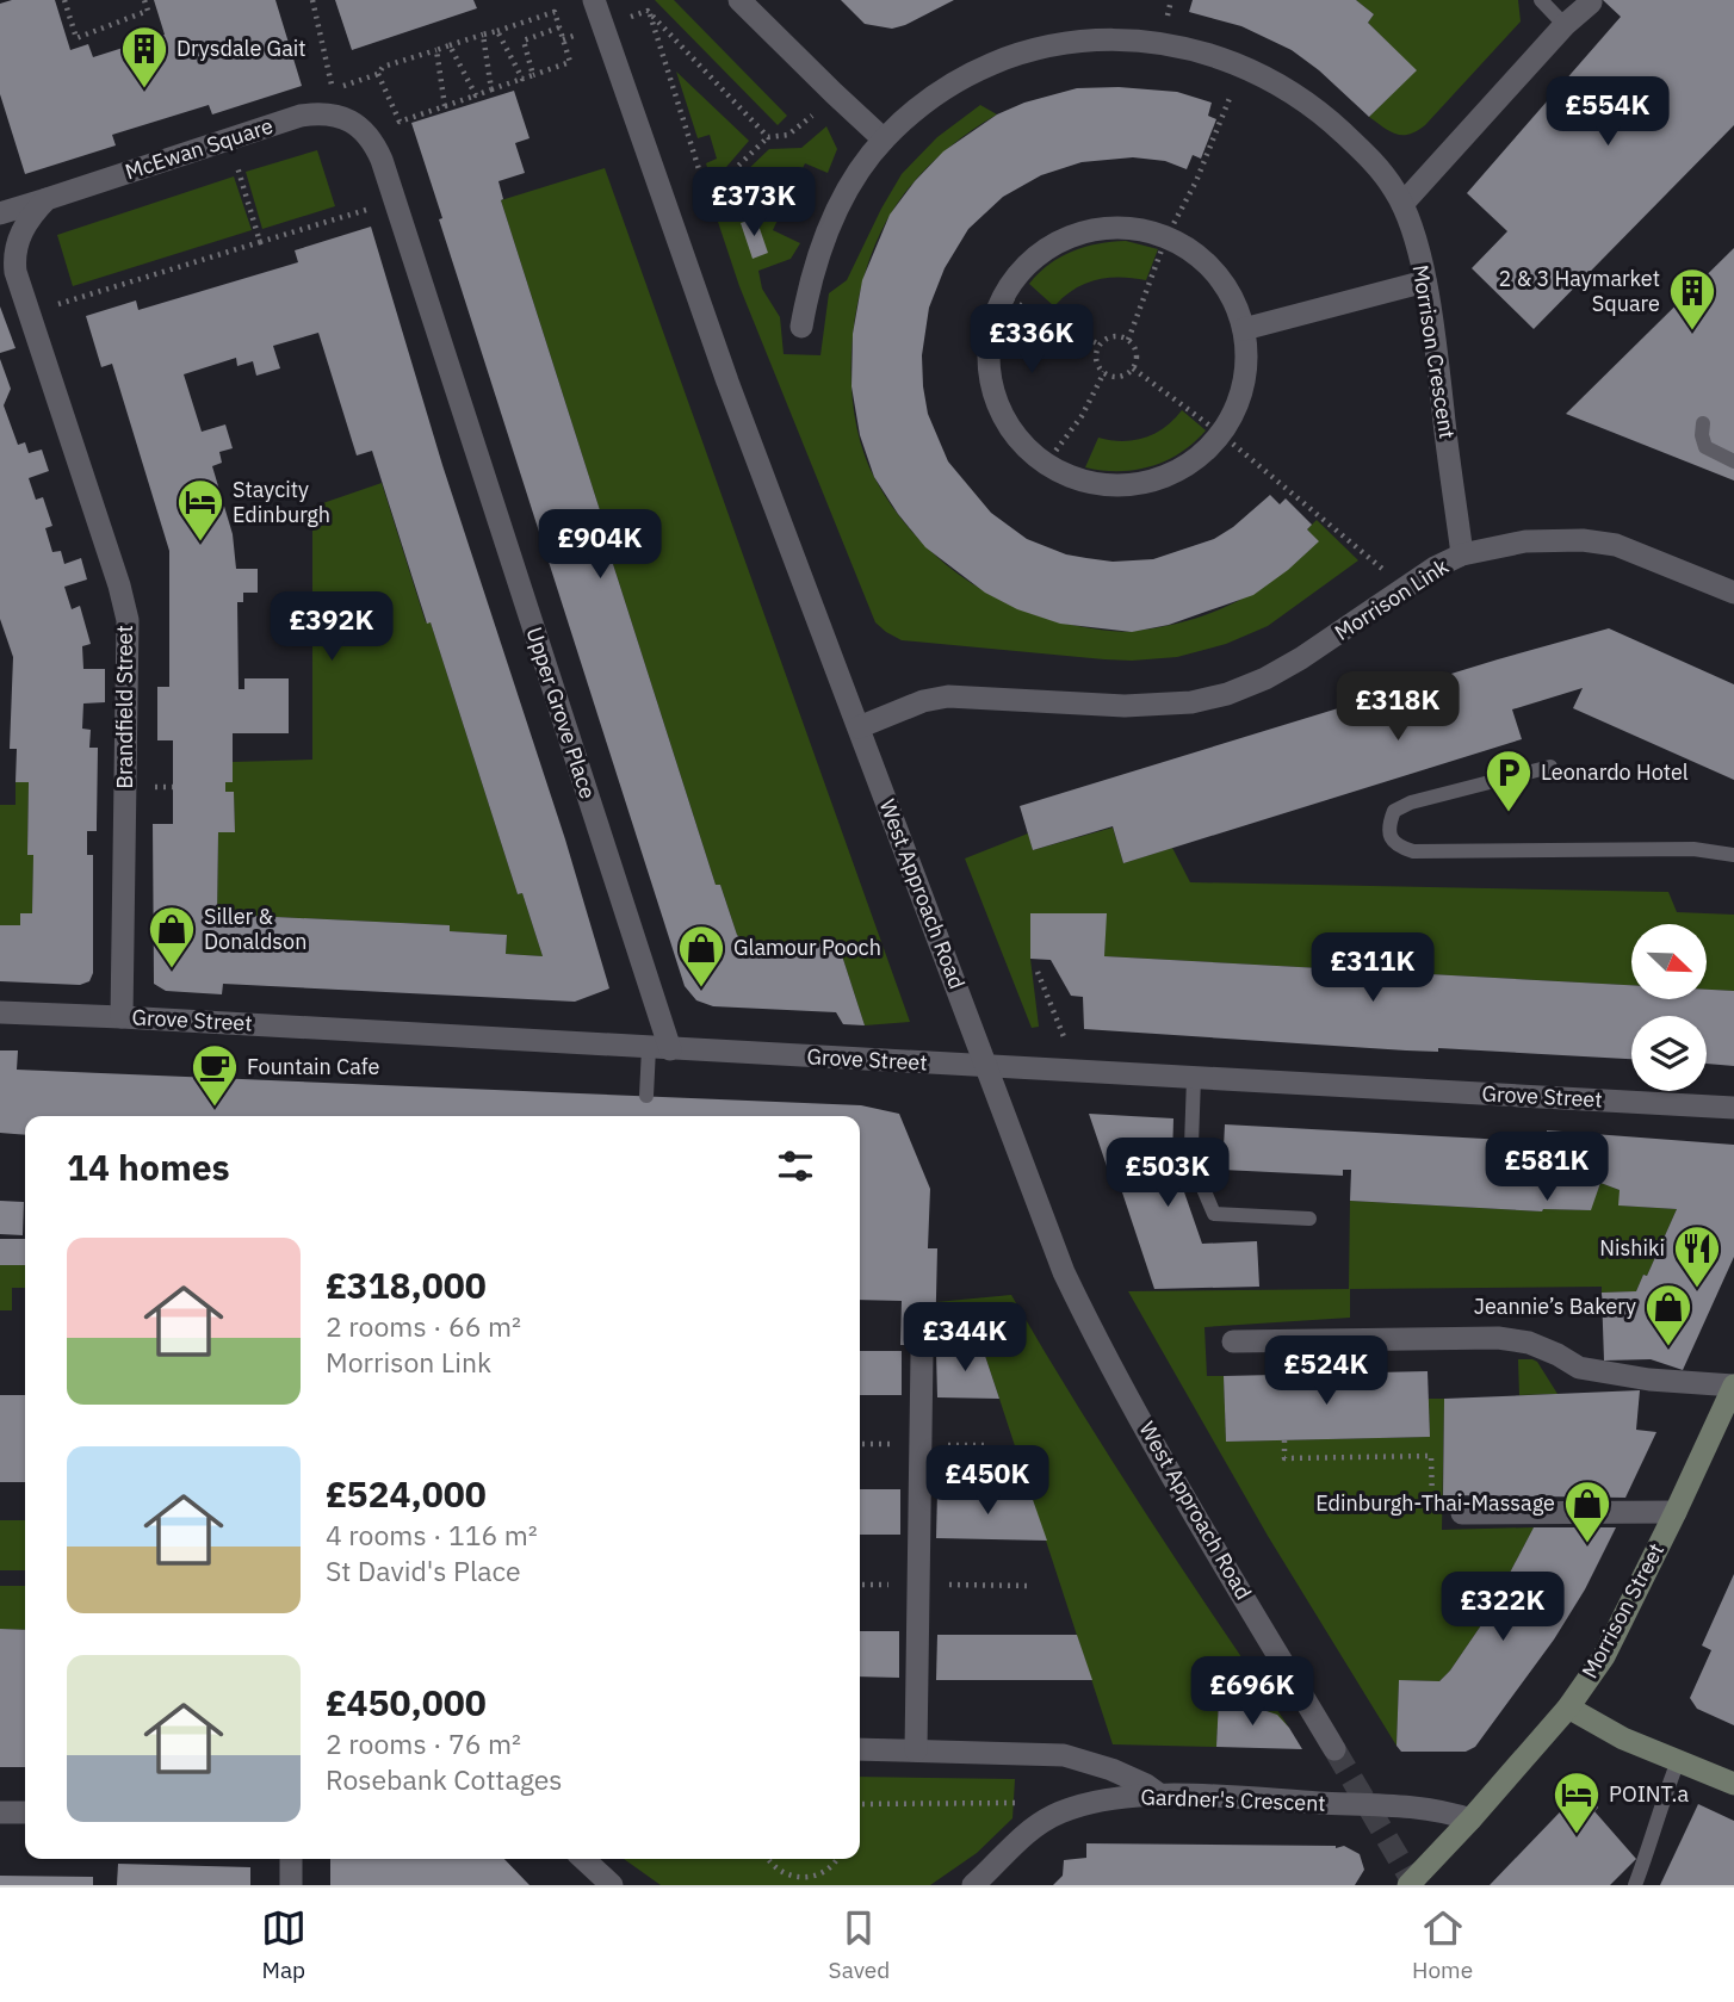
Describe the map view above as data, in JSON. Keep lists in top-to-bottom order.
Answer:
{
  "streets": {
    "main road": ["Morrison Street"],
    "street": [
      "McEwan Square",
      "Morrison Crescent",
      "Morrison Link",
      "Brandfield Street",
      "Upper Grove Place",
      "West Approach Road",
      "Grove Street",
      "Gardner's Crescent"
    ]
  },
  "crossings": [
    ["Morrison Crescent", "Morrison Link"],
    ["Morrison Link", "West Approach Road"],
    ["Brandfield Street", "Grove Street"],
    ["Upper Grove Place", "Grove Street"],
    ["Morrison Street", "Gardner's Crescent"]
  ],
  "places": {
    "building": ["Drysdale Gait", "2 & 3 Haymarket Square"],
    "hotel": ["Staycity Edinburgh", "POINT.a"],
    "parking": ["Leonardo Hotel"],
    "shop": [
      "Siller & Donaldson",
      "Glamour Pooch",
      "Jeannie’s Bakery",
      "Edinburgh-Thai-Massage"
    ],
    "cafe": ["Fountain Cafe"],
    "restaurant": ["Nishiki"]
  },
  "north": "bottom right",
  "page": {
    "price": [
      "£554K",
      "£373K",
      "£336K",
      "£904K",
      "£392K",
      "£318K",
      "£311K",
      "£581K",
      "£503K",
      "£344K",
      "£524K",
      "£450K",
      "£322K",
      "£696K"
    ],
    "heading": "14 homes",
    "list": [
      {
        "name": "£318,000",
        "note": "2 rooms · 66 m² · Morrison Link"
      },
      {
        "name": "£524,000",
        "note": "4 rooms · 116 m² · St David's Place"
      },
      {
        "name": "£450,000",
        "note": "2 rooms · 76 m² · Rosebank Cottages"
      }
    ],
    "tabs": ["Map", "Saved", "Home"]
  }
}
